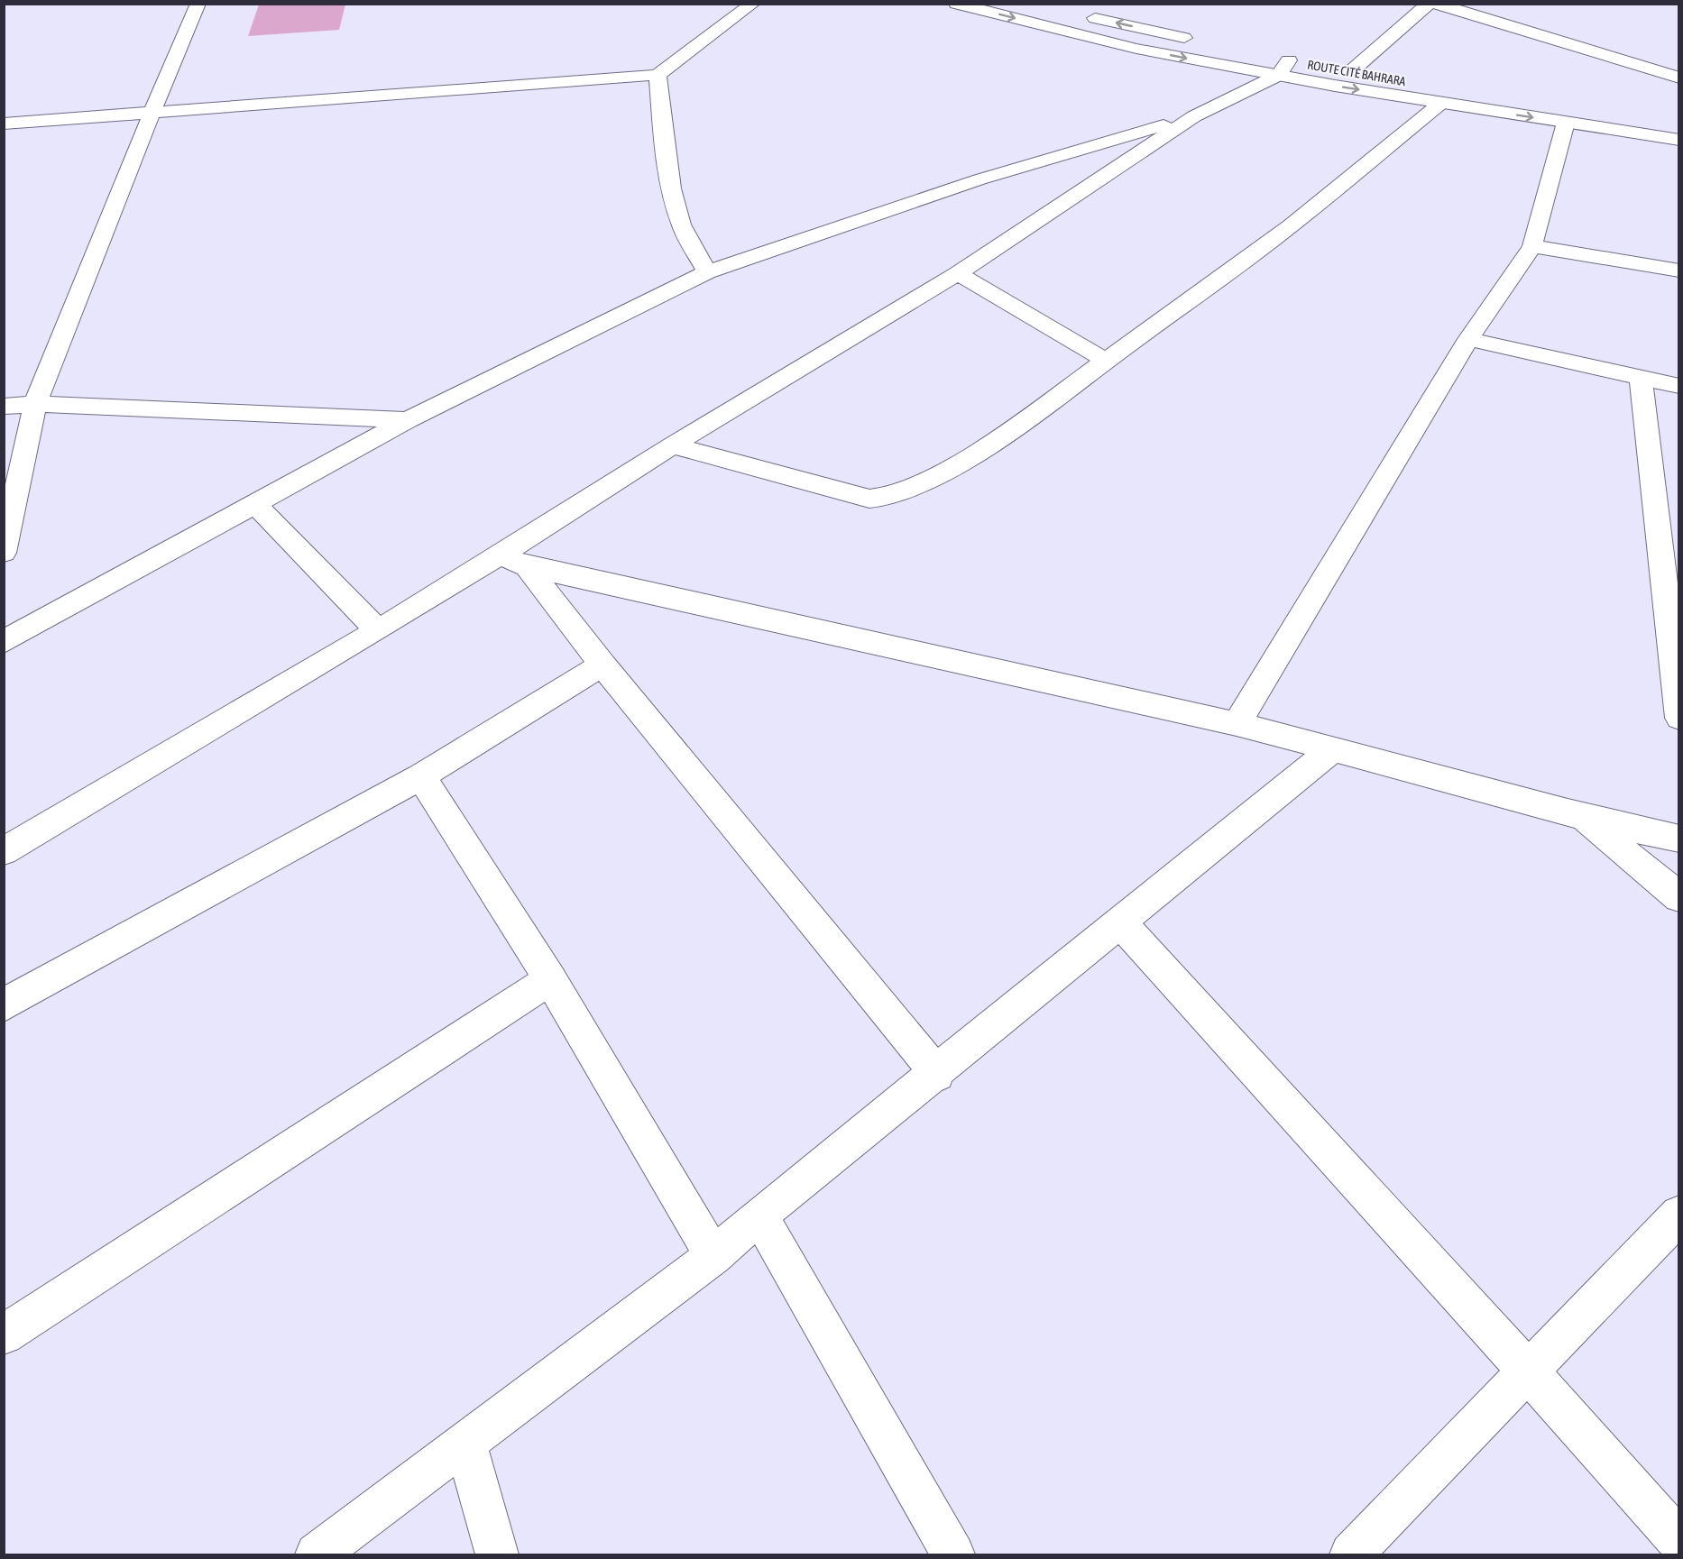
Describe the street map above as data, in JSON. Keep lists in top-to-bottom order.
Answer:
{
  "streets": {
    "street": ["ROUTE CITÉ BAHRARA"]
  }
}
